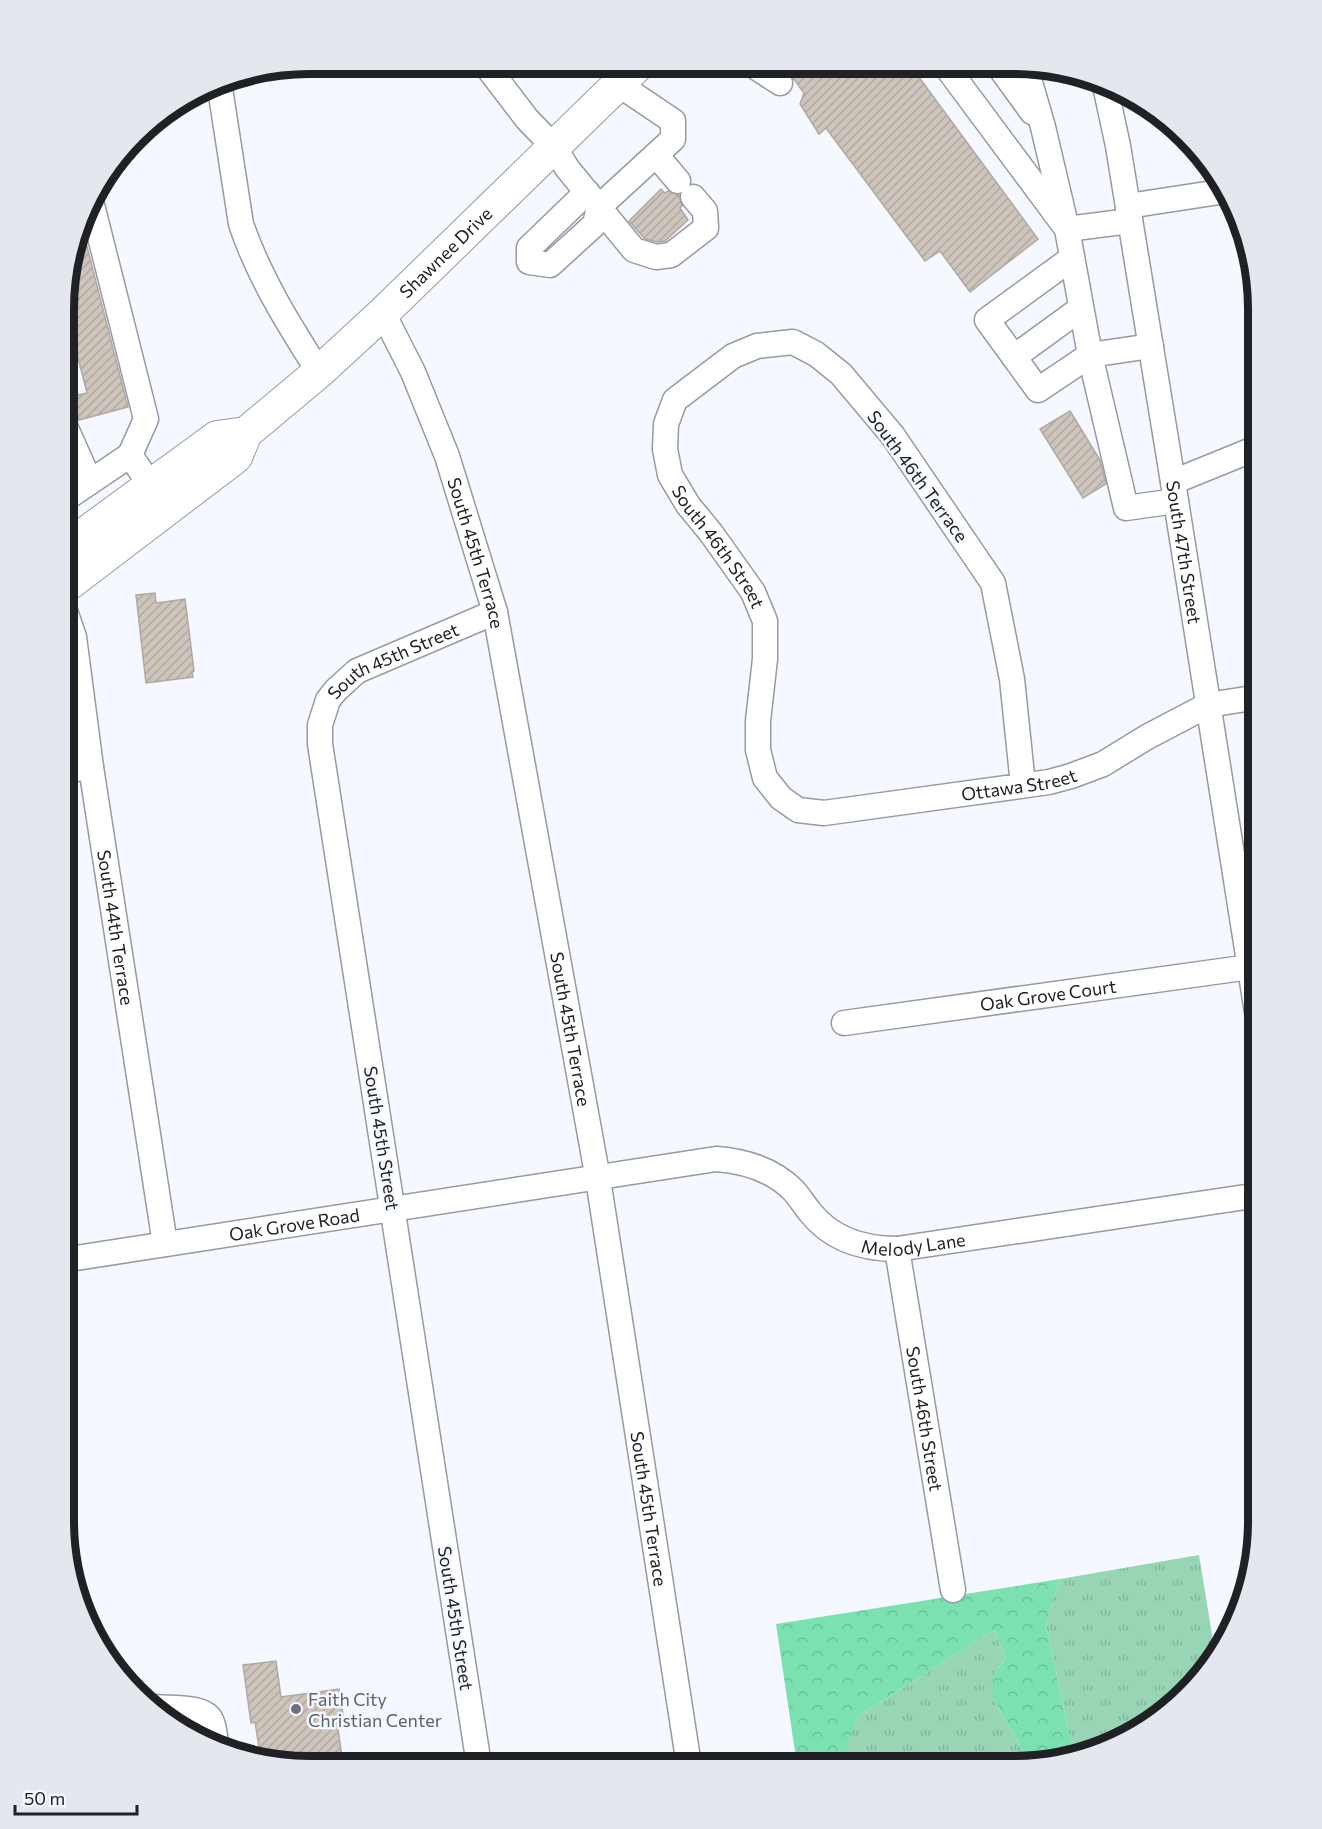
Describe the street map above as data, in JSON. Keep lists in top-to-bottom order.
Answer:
{
  "streets": {
    "main road": ["Shawnee Drive"],
    "street": [
      "South 46th Terrace",
      "South 46th Street",
      "South 47th Street",
      "South 45th Terrace",
      "South 45th Street",
      "Ottawa Street",
      "South 44th Terrace",
      "Oak Grove Court",
      "Oak Grove Road",
      "Melody Lane"
    ]
  },
  "crossings": [
    ["Shawnee Drive", "South 45th Terrace"],
    ["South 46th Terrace", "South 46th Street"],
    ["South 46th Terrace", "Ottawa Street"],
    ["South 46th Street", "Ottawa Street"],
    ["South 46th Street", "Melody Lane"],
    ["South 47th Street", "Ottawa Street"],
    ["South 45th Terrace", "South 45th Street"],
    ["South 45th Terrace", "Oak Grove Road"],
    ["South 45th Terrace", "Melody Lane"],
    ["South 45th Street", "Oak Grove Road"],
    ["South 44th Terrace", "Oak Grove Road"],
    ["Oak Grove Road", "Melody Lane"]
  ],
  "places": ["Faith City Christian Center"],
  "scale_bar": "50 m"
}
